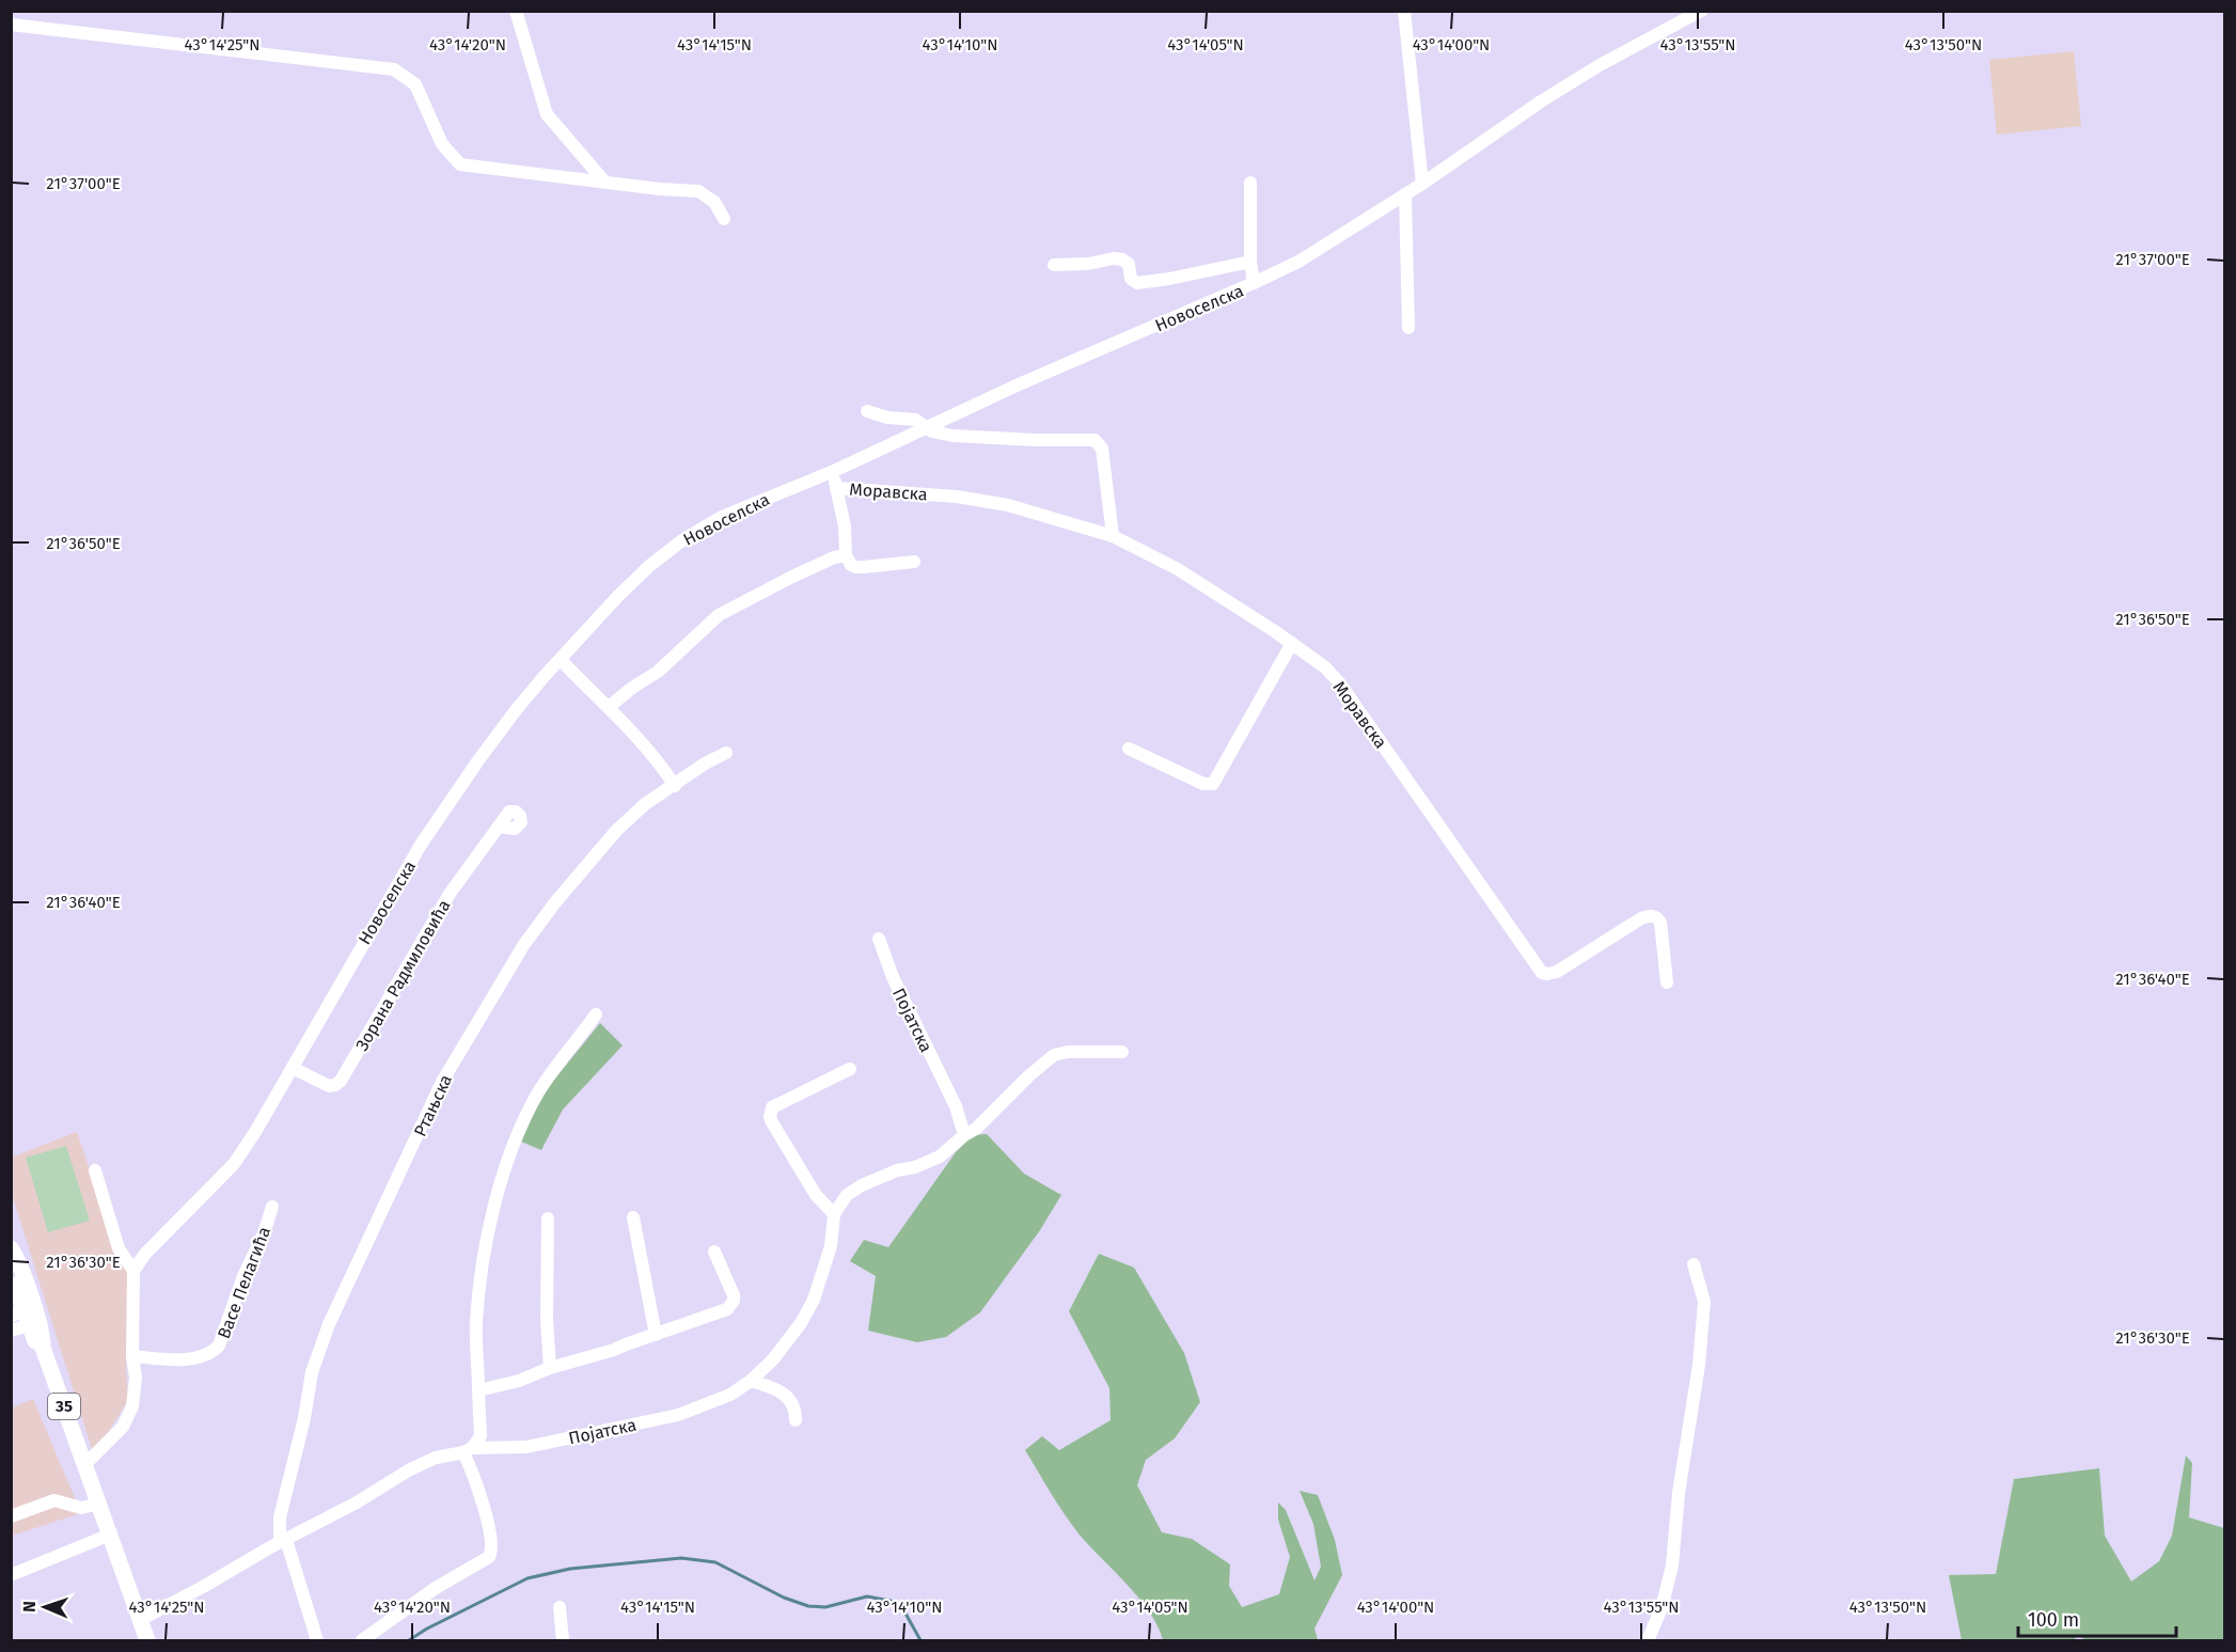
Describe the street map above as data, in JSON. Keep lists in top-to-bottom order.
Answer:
{
  "streets": {
    "main road": ["35"],
    "street": [
      "Новоселска",
      "Моравска",
      "Зорана Радмиловића",
      "Појатска",
      "Ртањска",
      "Васе Пелагића"
    ]
  },
  "crossings": [
    ["Новоселска", "Зорана Радмиловића"],
    ["Појатска", "Ртањска"],
    ["Појатска", "35"]
  ],
  "scale_bar": "100 m",
  "north": "left",
  "coordinates": [
    "43°14'25\"N",
    "43°14'20\"N",
    "43°14'15\"N",
    "43°14'10\"N",
    "43°14'05\"N",
    "43°14'00\"N",
    "43°13'55\"N",
    "43°13'50\"N",
    "21°37'00\"E",
    "21°36'50\"E",
    "21°36'40\"E",
    "21°36'30\"E"
  ]
}
